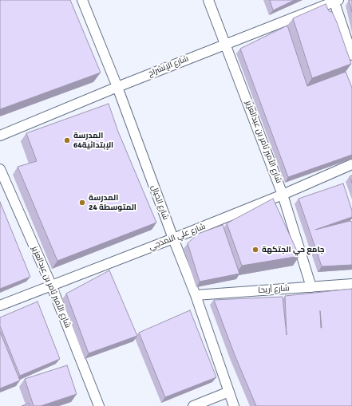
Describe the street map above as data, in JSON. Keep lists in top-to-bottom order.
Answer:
{
  "streets": {
    "street": [
      "شارع الإنشراح",
      "شارع الأمير ثامر بن عبدالعزيز",
      "شارع الخيال",
      "شارع علي النمذجي",
      "شارع أريحا"
    ]
  },
  "crossings": [
    ["شارع الإنشراح", "شارع الأمير ثامر بن عبدالعزيز"],
    ["شارع الإنشراح", "شارع الخيال"],
    ["شارع الأمير ثامر بن عبدالعزيز", "شارع علي النمذجي"],
    ["شارع الأمير ثامر بن عبدالعزيز", "شارع أريحا"],
    ["شارع الخيال", "شارع علي النمذجي"],
    ["شارع الخيال", "شارع أريحا"]
  ],
  "places": ["المدرسة الإبتدائية64", "المدرسة المتوسطة 24", "جامع حي الجتكهة"]
}
